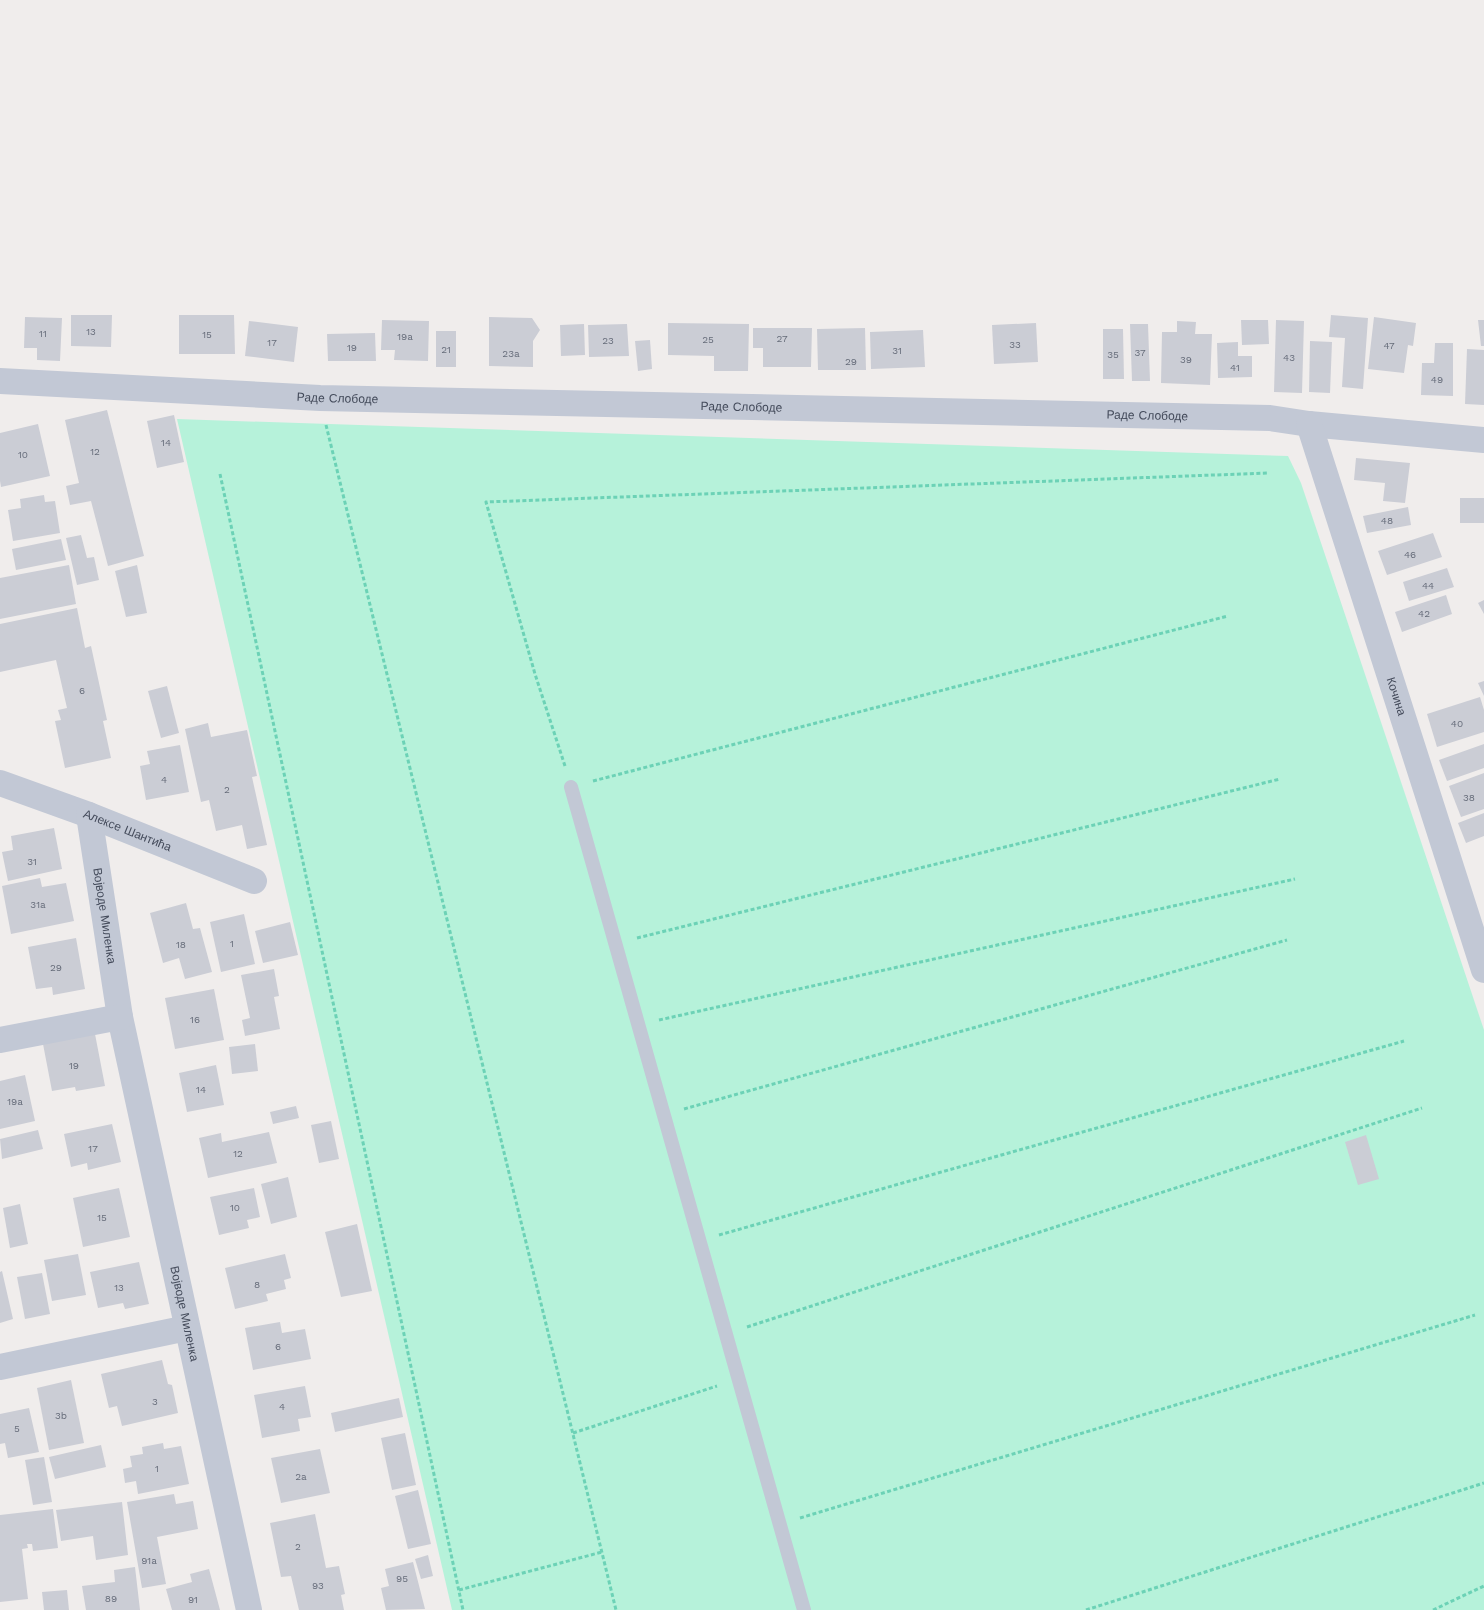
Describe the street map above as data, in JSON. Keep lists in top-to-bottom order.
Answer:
{
  "streets": {
    "street": [
      "Раде Слободе",
      "Кочина",
      "Алексе Шантића",
      "Војводе Миленка"
    ]
  },
  "crossings": [
    ["Раде Слободе", "Кочина"],
    ["Алексе Шантића", "Војводе Миленка"]
  ],
  "house_numbers": [
    "13",
    "11",
    "15",
    "19a",
    "27",
    "25",
    "23",
    "17",
    "33",
    "47",
    "19",
    "21",
    "31",
    "37",
    "23a",
    "35",
    "43",
    "39",
    "29",
    "41",
    "49",
    "14",
    "12",
    "10",
    "48",
    "46",
    "44",
    "42",
    "6",
    "40",
    "4",
    "2",
    "38",
    "31",
    "31a",
    "1",
    "18",
    "29",
    "16",
    "19",
    "14",
    "19a",
    "17",
    "12",
    "10",
    "15",
    "8",
    "13",
    "6",
    "3",
    "4",
    "3b",
    "5",
    "1",
    "2a",
    "2",
    "91a",
    "95",
    "93",
    "89",
    "91"
  ]
}
